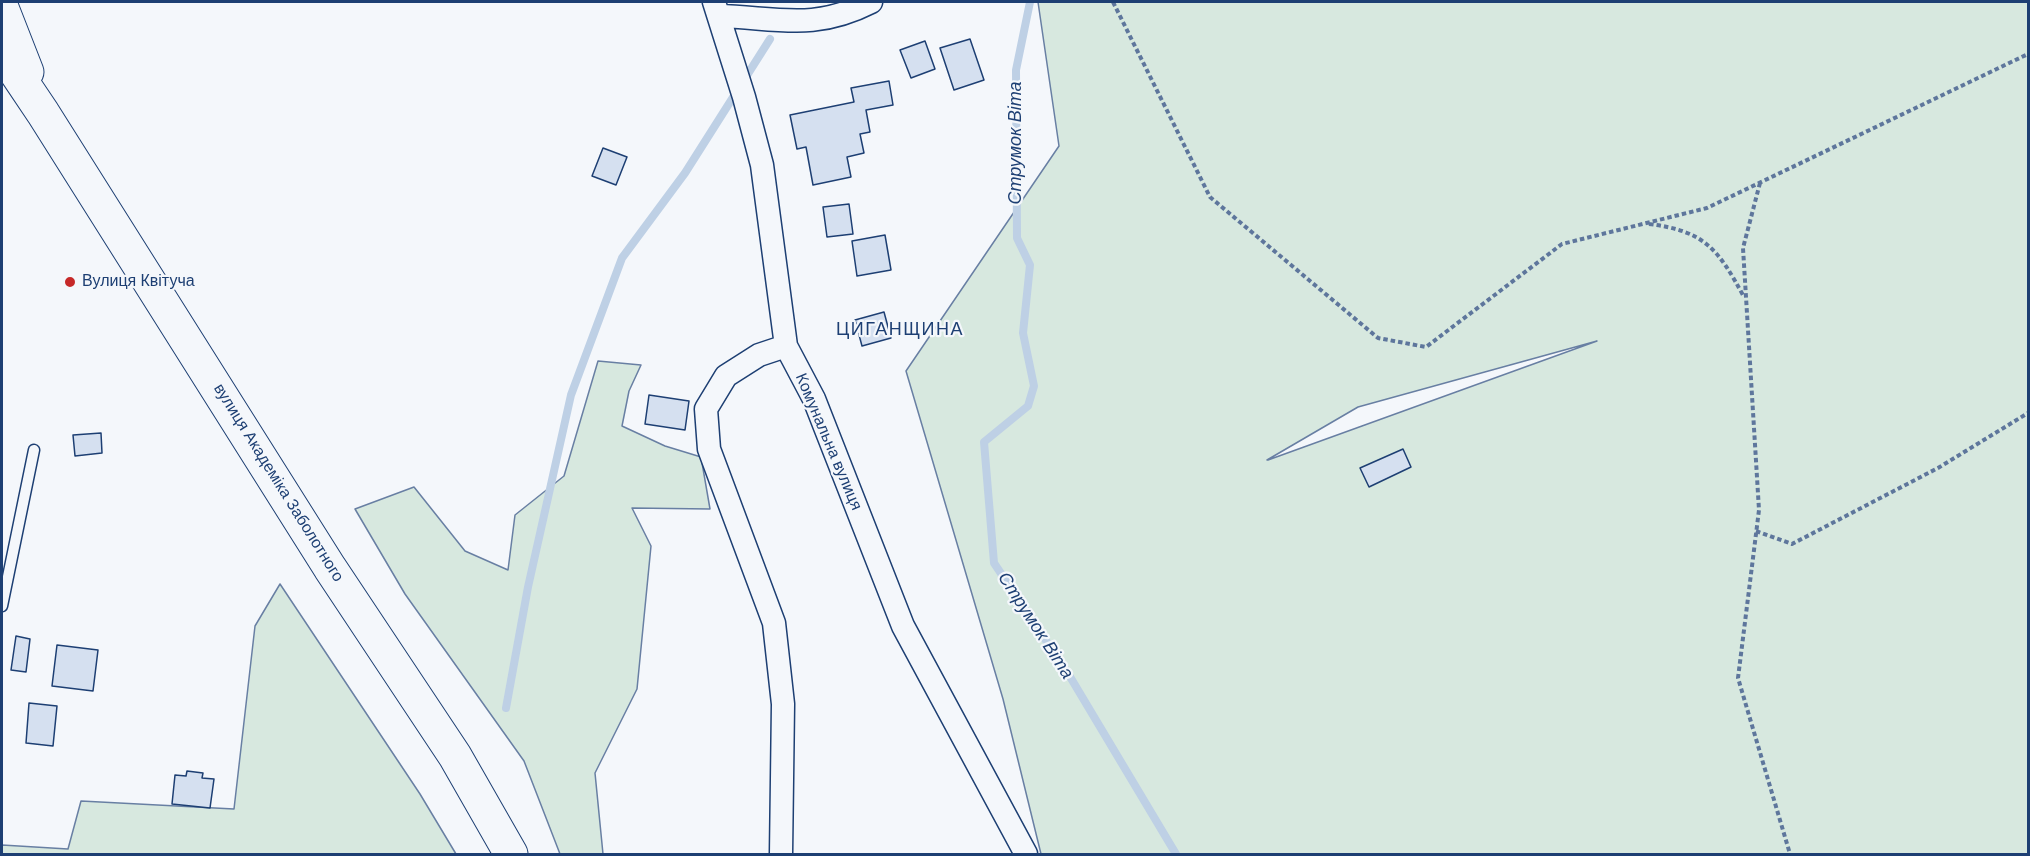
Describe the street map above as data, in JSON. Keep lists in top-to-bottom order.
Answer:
{
  "streets": {
    "highway": ["вулиця Академіка Заболотного"],
    "street": ["Комунальна вулиця"]
  },
  "districts": ["ЦИГАНЩИНА"],
  "water": ["Струмок Віта"],
  "places": ["Вулиця Квітуча"]
}
